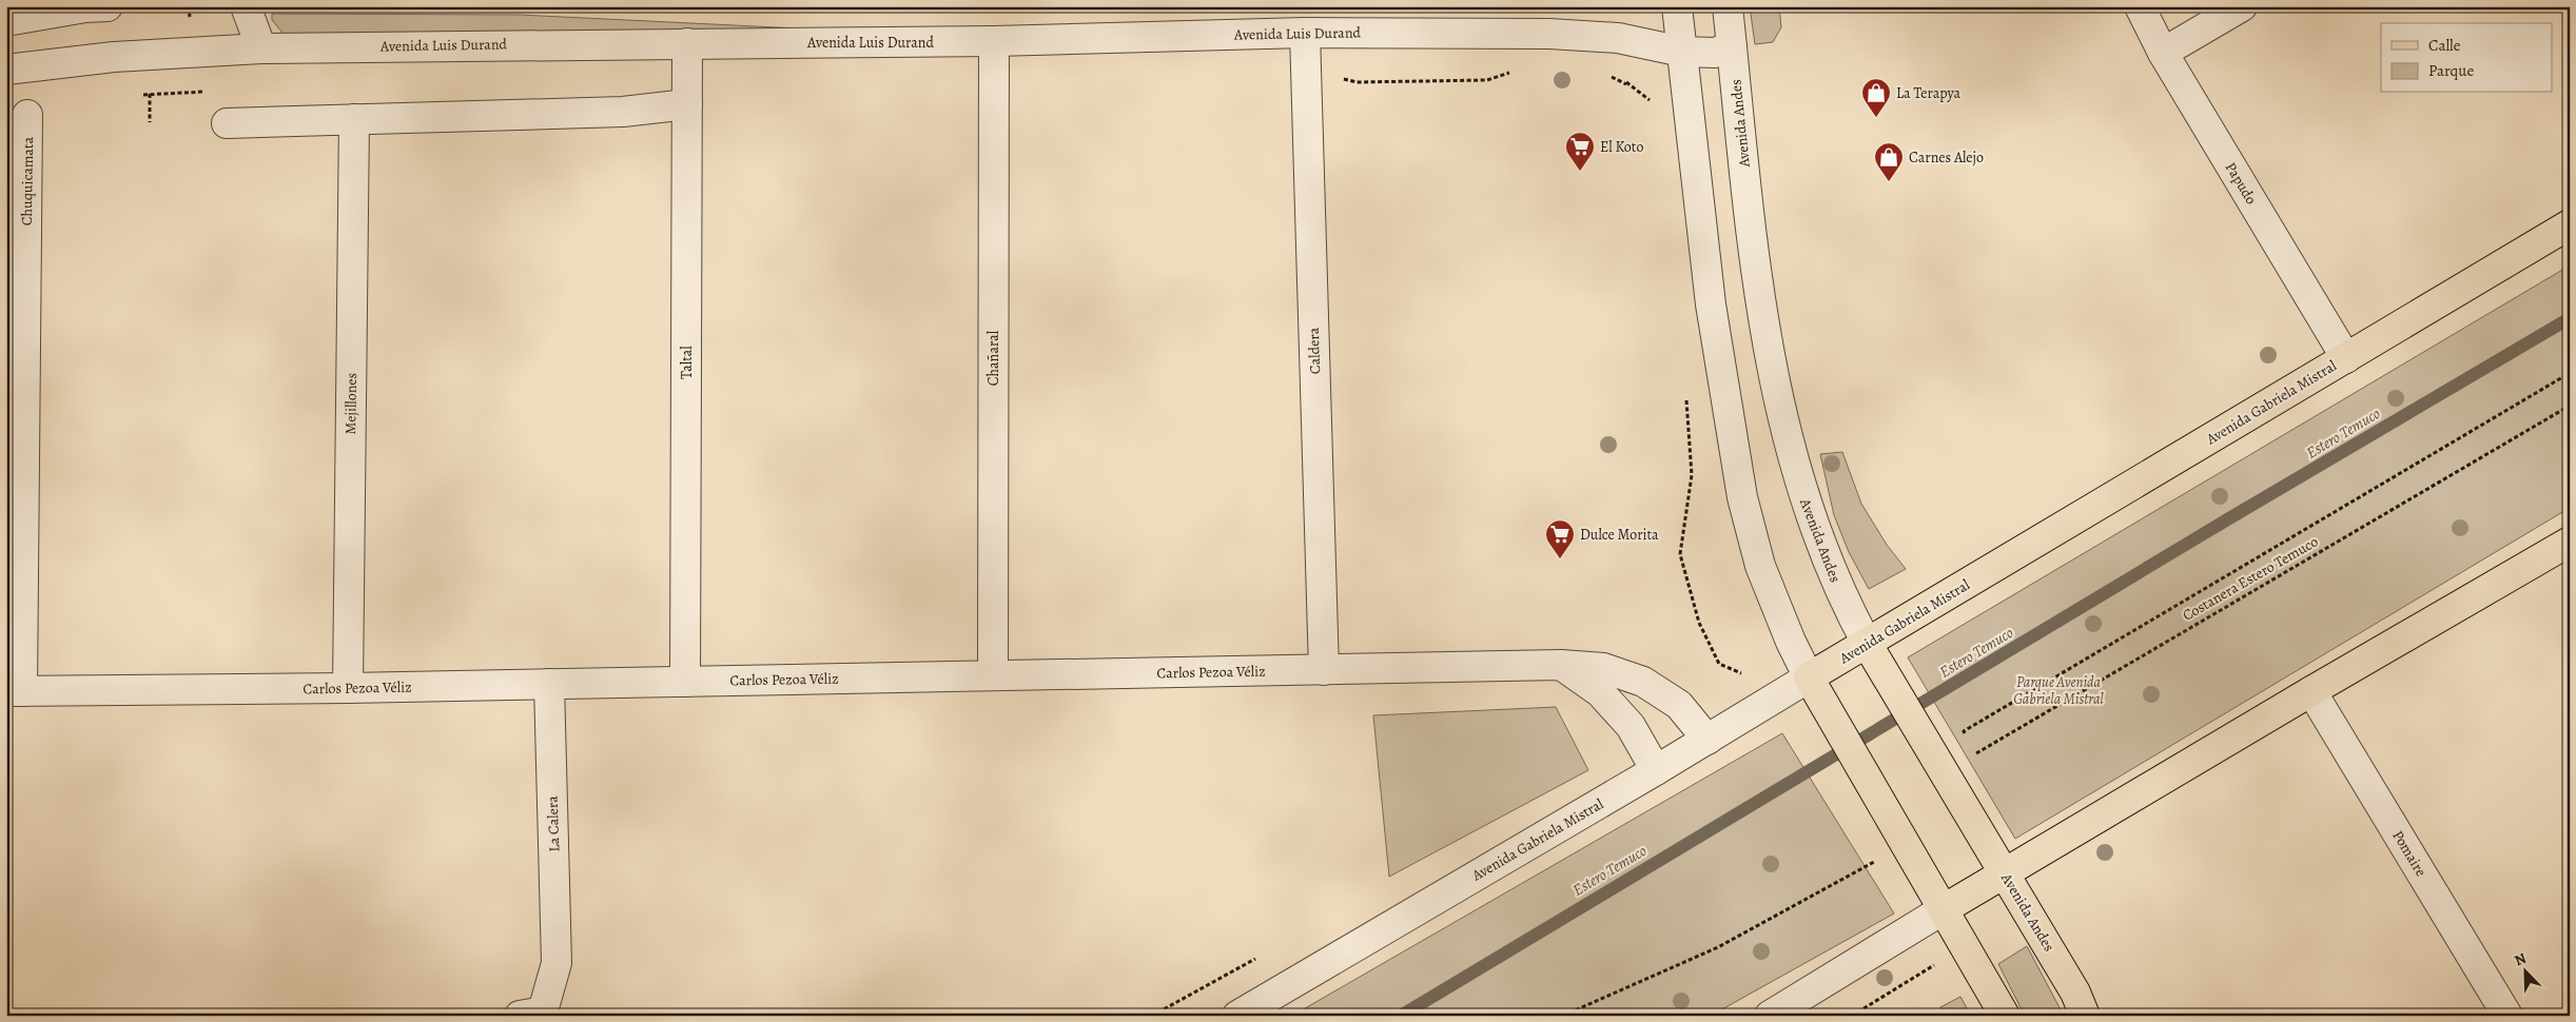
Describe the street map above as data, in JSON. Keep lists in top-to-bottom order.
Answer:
{
  "streets": {
    "main road": ["Avenida Andes", "Avenida Gabriela Mistral"],
    "street": [
      "Avenida Luis Durand",
      "Chuquicamata",
      "Papudo",
      "Caldera",
      "Chañaral",
      "Taltal",
      "Mejillones",
      "Carlos Pezoa Véliz",
      "La Calera",
      "Pomaire"
    ],
    "path": ["Costanera Estero Temuco"]
  },
  "crossings": [
    ["Avenida Luis Durand", "Avenida Andes"],
    ["Avenida Luis Durand", "Caldera"],
    ["Avenida Luis Durand", "Chañaral"],
    ["Avenida Luis Durand", "Taltal"],
    ["Avenida Andes", "Avenida Gabriela Mistral"],
    ["Avenida Andes", "Costanera Estero Temuco"],
    ["Chuquicamata", "Carlos Pezoa Véliz"],
    ["Papudo", "Avenida Gabriela Mistral"],
    ["Caldera", "Carlos Pezoa Véliz"],
    ["Chañaral", "Carlos Pezoa Véliz"],
    ["Taltal", "Carlos Pezoa Véliz"],
    ["Avenida Gabriela Mistral", "Carlos Pezoa Véliz"],
    ["Mejillones", "Carlos Pezoa Véliz"],
    ["Carlos Pezoa Véliz", "La Calera"]
  ],
  "water": ["Estero Temuco"],
  "parks": ["Parque Avenida Gabriela Mistral"],
  "places": {
    "shop": ["La Terapya", "Carnes Alejo"],
    "supermarket": ["El Koto", "Dulce Morita"]
  },
  "legend": ["Calle", "Parque"],
  "north": "top left"
}
